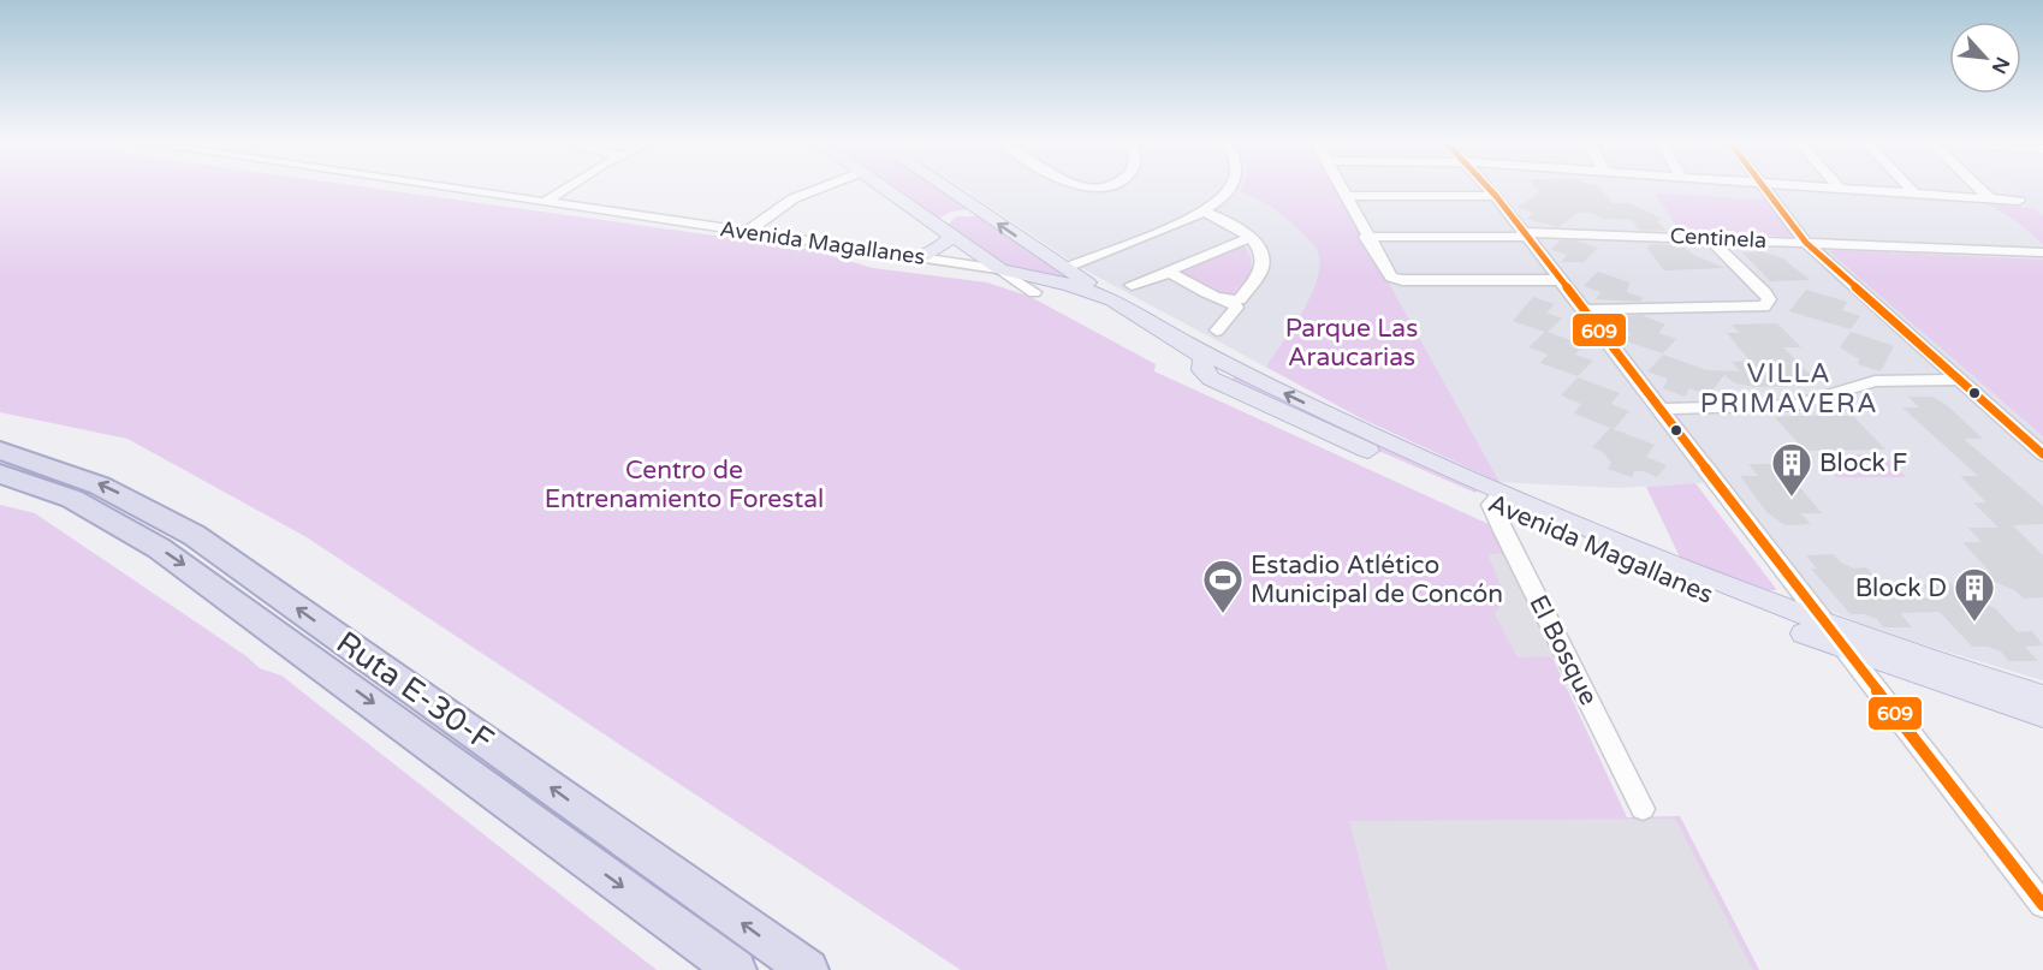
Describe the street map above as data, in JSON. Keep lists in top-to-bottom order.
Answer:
{
  "streets": {
    "highway": ["Ruta E-30-F"],
    "main road": ["Avenida Magallanes"],
    "street": ["Centinela", "El Bosque"]
  },
  "crossings": [
    ["Avenida Magallanes", "El Bosque"]
  ],
  "districts": ["VILLA PRIMAVERA"],
  "parks": ["Parque Las Araucarias", "Centro de Entrenamiento Forestal"],
  "places": {
    "building": ["Block F", "Block D"],
    "sports": ["Estadio Atlético Municipal de Concón"]
  },
  "lines": ["transit line 609"],
  "north": "bottom right"
}
